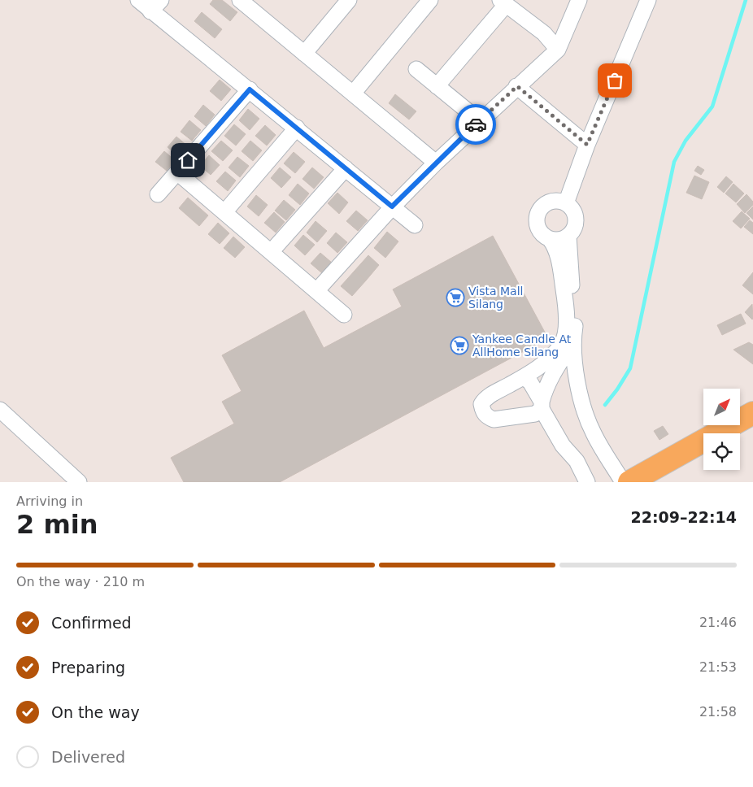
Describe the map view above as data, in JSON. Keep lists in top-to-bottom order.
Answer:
{
  "places": {
    "supermarket": ["Vista Mall Silang", "Yankee Candle At AllHome Silang"]
  },
  "north": "top right",
  "page": {
    "heading": ["2 min", "Arriving in", "22:09–22:14"],
    "bar": "On the way · 210 m",
    "list": [
      ["Confirmed", "21:46"],
      ["Preparing", "21:53"],
      ["On the way", "21:58"],
      "Delivered"
    ]
  }
}
